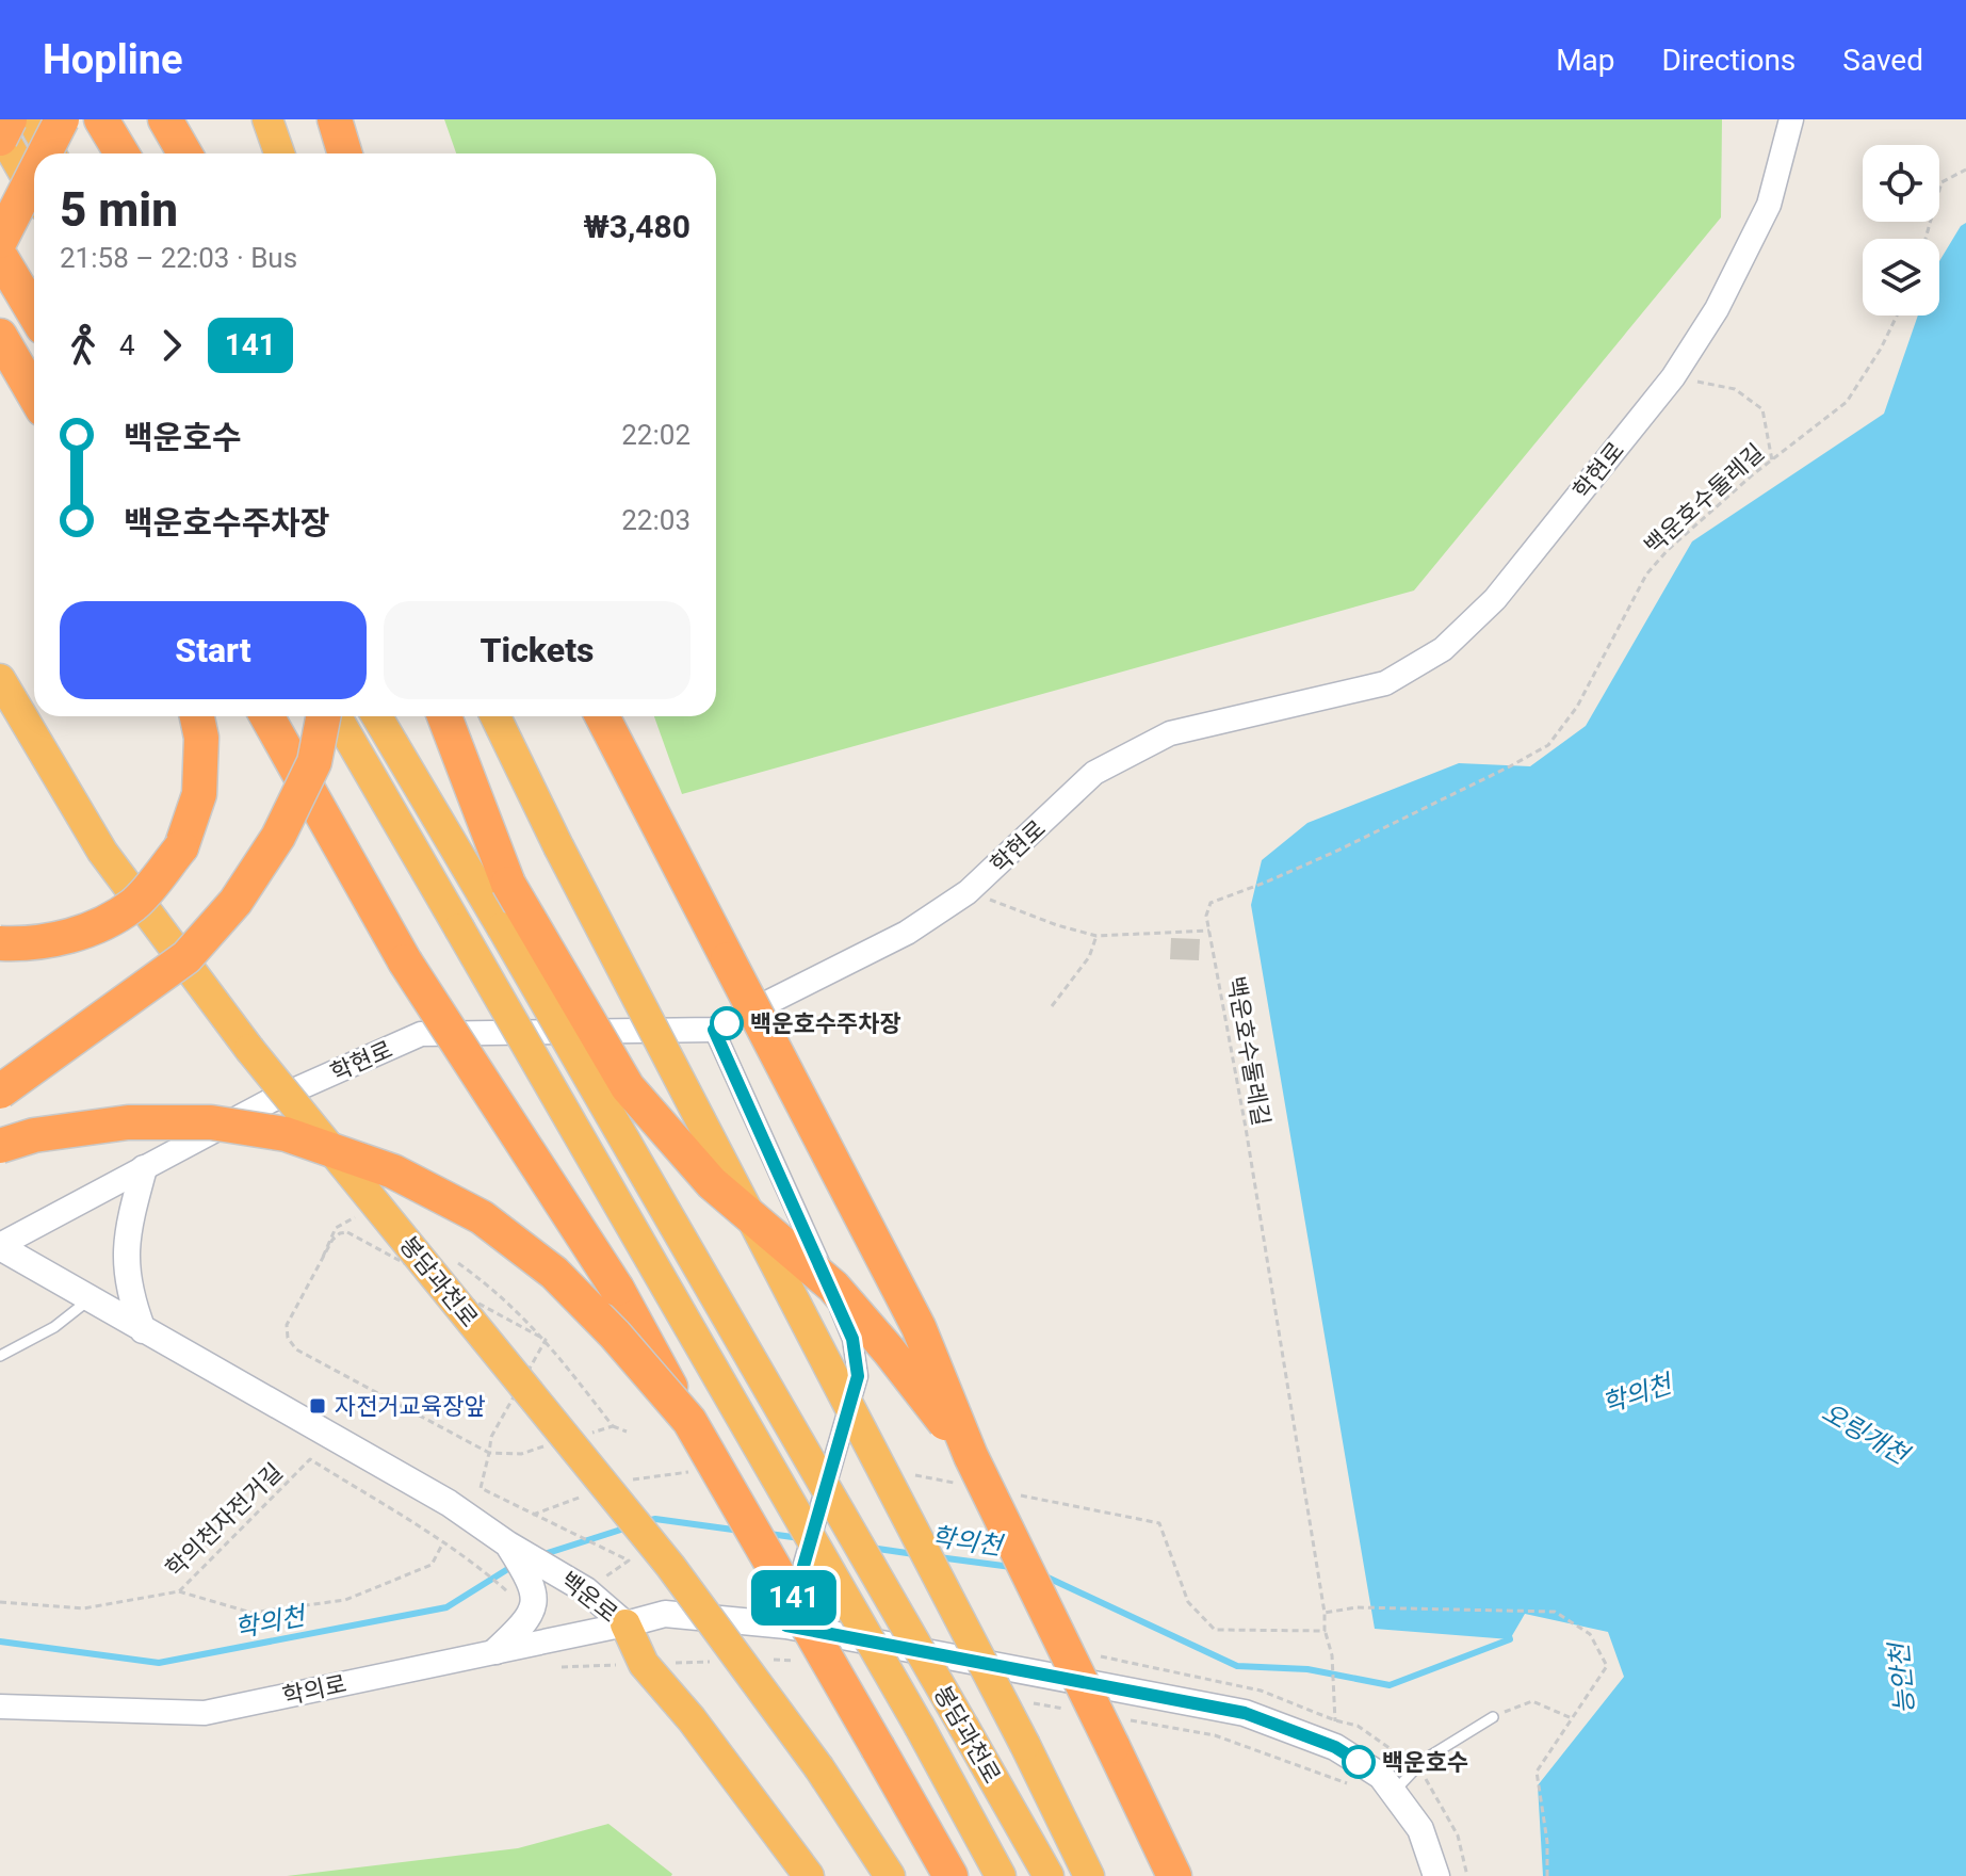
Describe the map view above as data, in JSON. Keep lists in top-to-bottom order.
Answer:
{
  "streets": {
    "highway": ["봉담과천로"],
    "main road": ["백운로"],
    "street": ["학현로", "학의로"],
    "path": ["백운호수둘레길", "학의천자전거길"]
  },
  "crossings": [
    ["학현로", "백운로"],
    ["백운로", "학의로"]
  ],
  "water": ["학의천", "오링개천", "능안천"],
  "places": {
    "other": ["백운호수주차장", "백운호수"],
    "transit": ["자전거교육장앞"]
  },
  "lines": ["bus line 141"],
  "page": {
    "header": "Hopline",
    "nav": ["Map", "Directions", "Saved"],
    "on_map": "141",
    "heading": ["5 min", "21:58 – 22:03 · Bus", "₩3,480"],
    "legs": ["4", "141"],
    "list": [
      {
        "name": "백운호수",
        "value": "22:02"
      },
      {
        "name": "백운호수주차장",
        "value": "22:03"
      }
    ],
    "buttons": ["Start", "Tickets"]
  }
}
